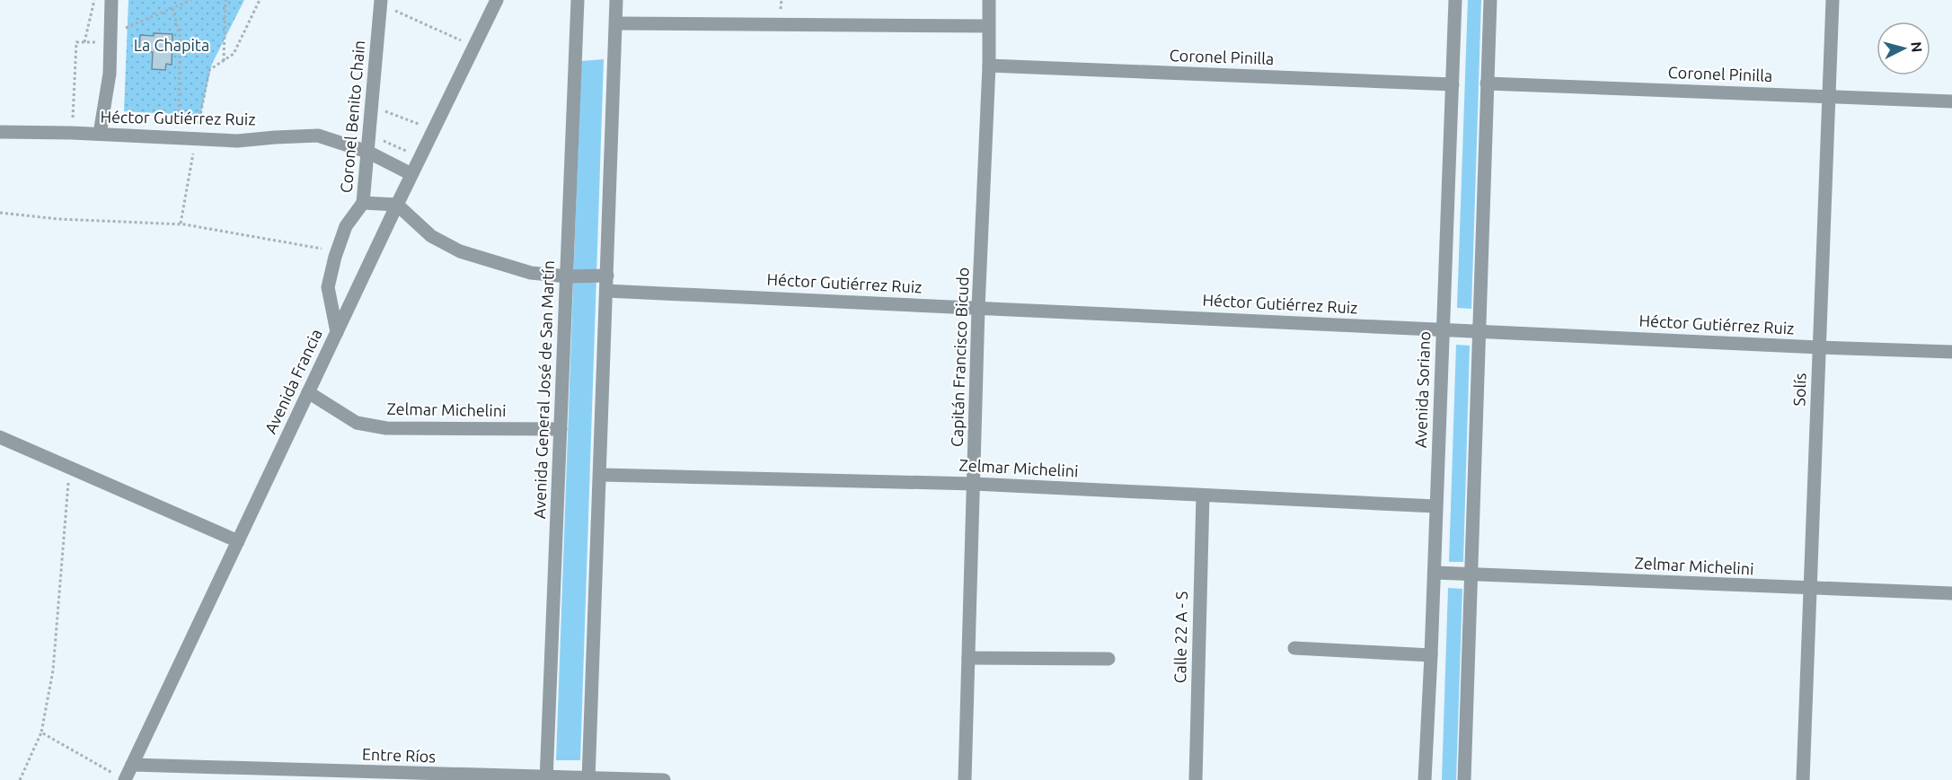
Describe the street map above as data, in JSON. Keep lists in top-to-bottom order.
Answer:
{
  "streets": {
    "street": [
      "Coronel Pinilla",
      "Coronel Benito Chain",
      "Héctor Gutiérrez Ruiz",
      "Capitán Francisco Bicudo",
      "Avenida Francia",
      "Avenida General José de San Martín",
      "Avenida Soriano",
      "Solís",
      "Zelmar Michelini",
      "Calle 22 A - S",
      "Entre Ríos"
    ]
  },
  "crossings": [
    ["Coronel Pinilla", "Capitán Francisco Bicudo"],
    ["Coronel Pinilla", "Avenida Soriano"],
    ["Coronel Pinilla", "Solís"],
    ["Coronel Benito Chain", "Héctor Gutiérrez Ruiz"],
    ["Coronel Benito Chain", "Avenida Francia"],
    ["Héctor Gutiérrez Ruiz", "Capitán Francisco Bicudo"],
    ["Héctor Gutiérrez Ruiz", "Avenida Francia"],
    ["Héctor Gutiérrez Ruiz", "Avenida Soriano"],
    ["Héctor Gutiérrez Ruiz", "Solís"],
    ["Capitán Francisco Bicudo", "Zelmar Michelini"],
    ["Avenida Francia", "Zelmar Michelini"],
    ["Avenida Francia", "Entre Ríos"],
    ["Avenida General José de San Martín", "Zelmar Michelini"],
    ["Avenida General José de San Martín", "Entre Ríos"],
    ["Avenida Soriano", "Zelmar Michelini"],
    ["Solís", "Zelmar Michelini"],
    ["Zelmar Michelini", "Calle 22 A - S"]
  ],
  "parks": ["La Chapita"],
  "north": "right"
}
